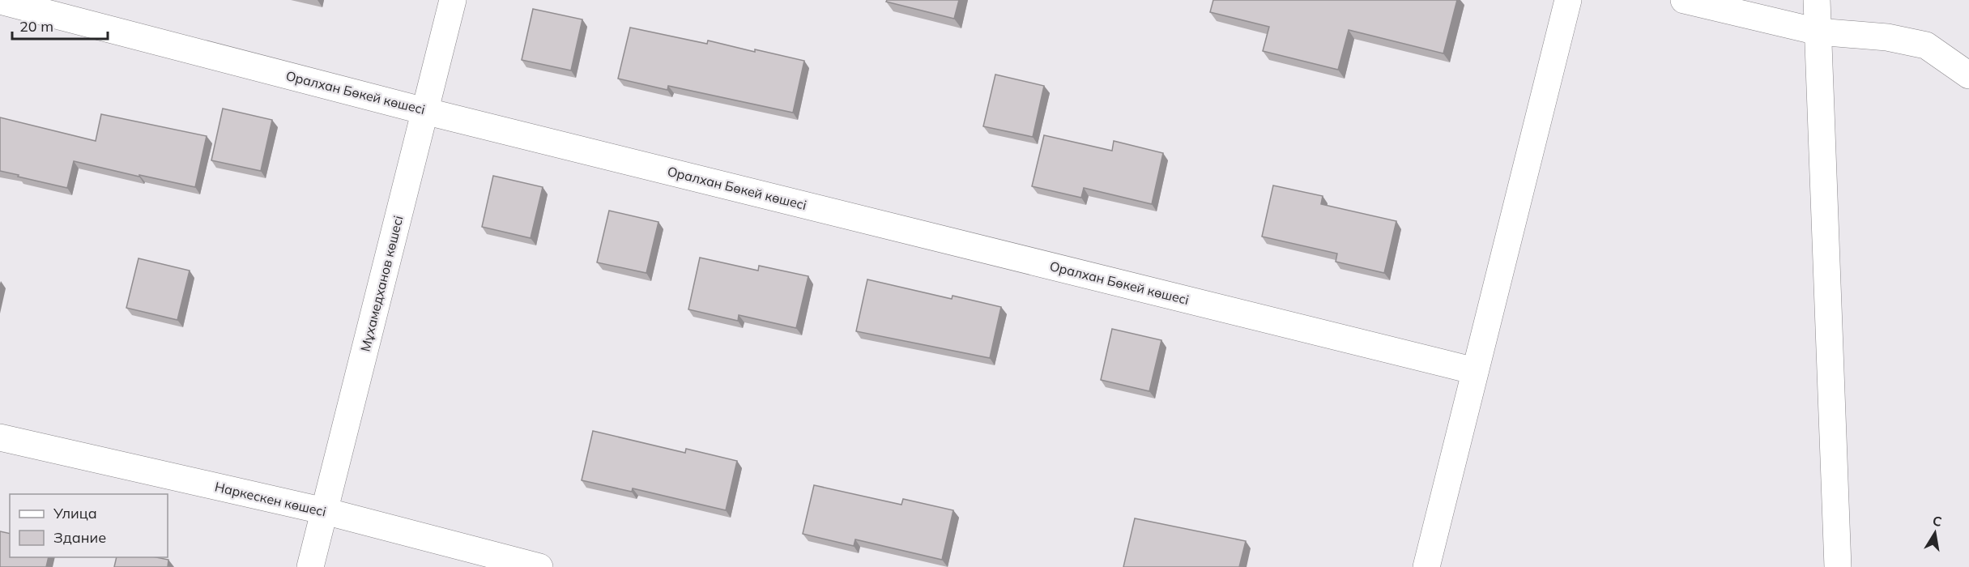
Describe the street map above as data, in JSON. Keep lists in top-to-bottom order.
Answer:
{
  "streets": {
    "street": ["Оралхан Бөкей көшесі", "Мұхамедханов көшесі", "Наркескен көшесі"]
  },
  "crossings": [
    ["Оралхан Бөкей көшесі", "Мұхамедханов көшесі"],
    ["Мұхамедханов көшесі", "Наркескен көшесі"]
  ],
  "legend": ["Улица", "Здание"],
  "scale_bar": "20 m",
  "north": "top"
}
